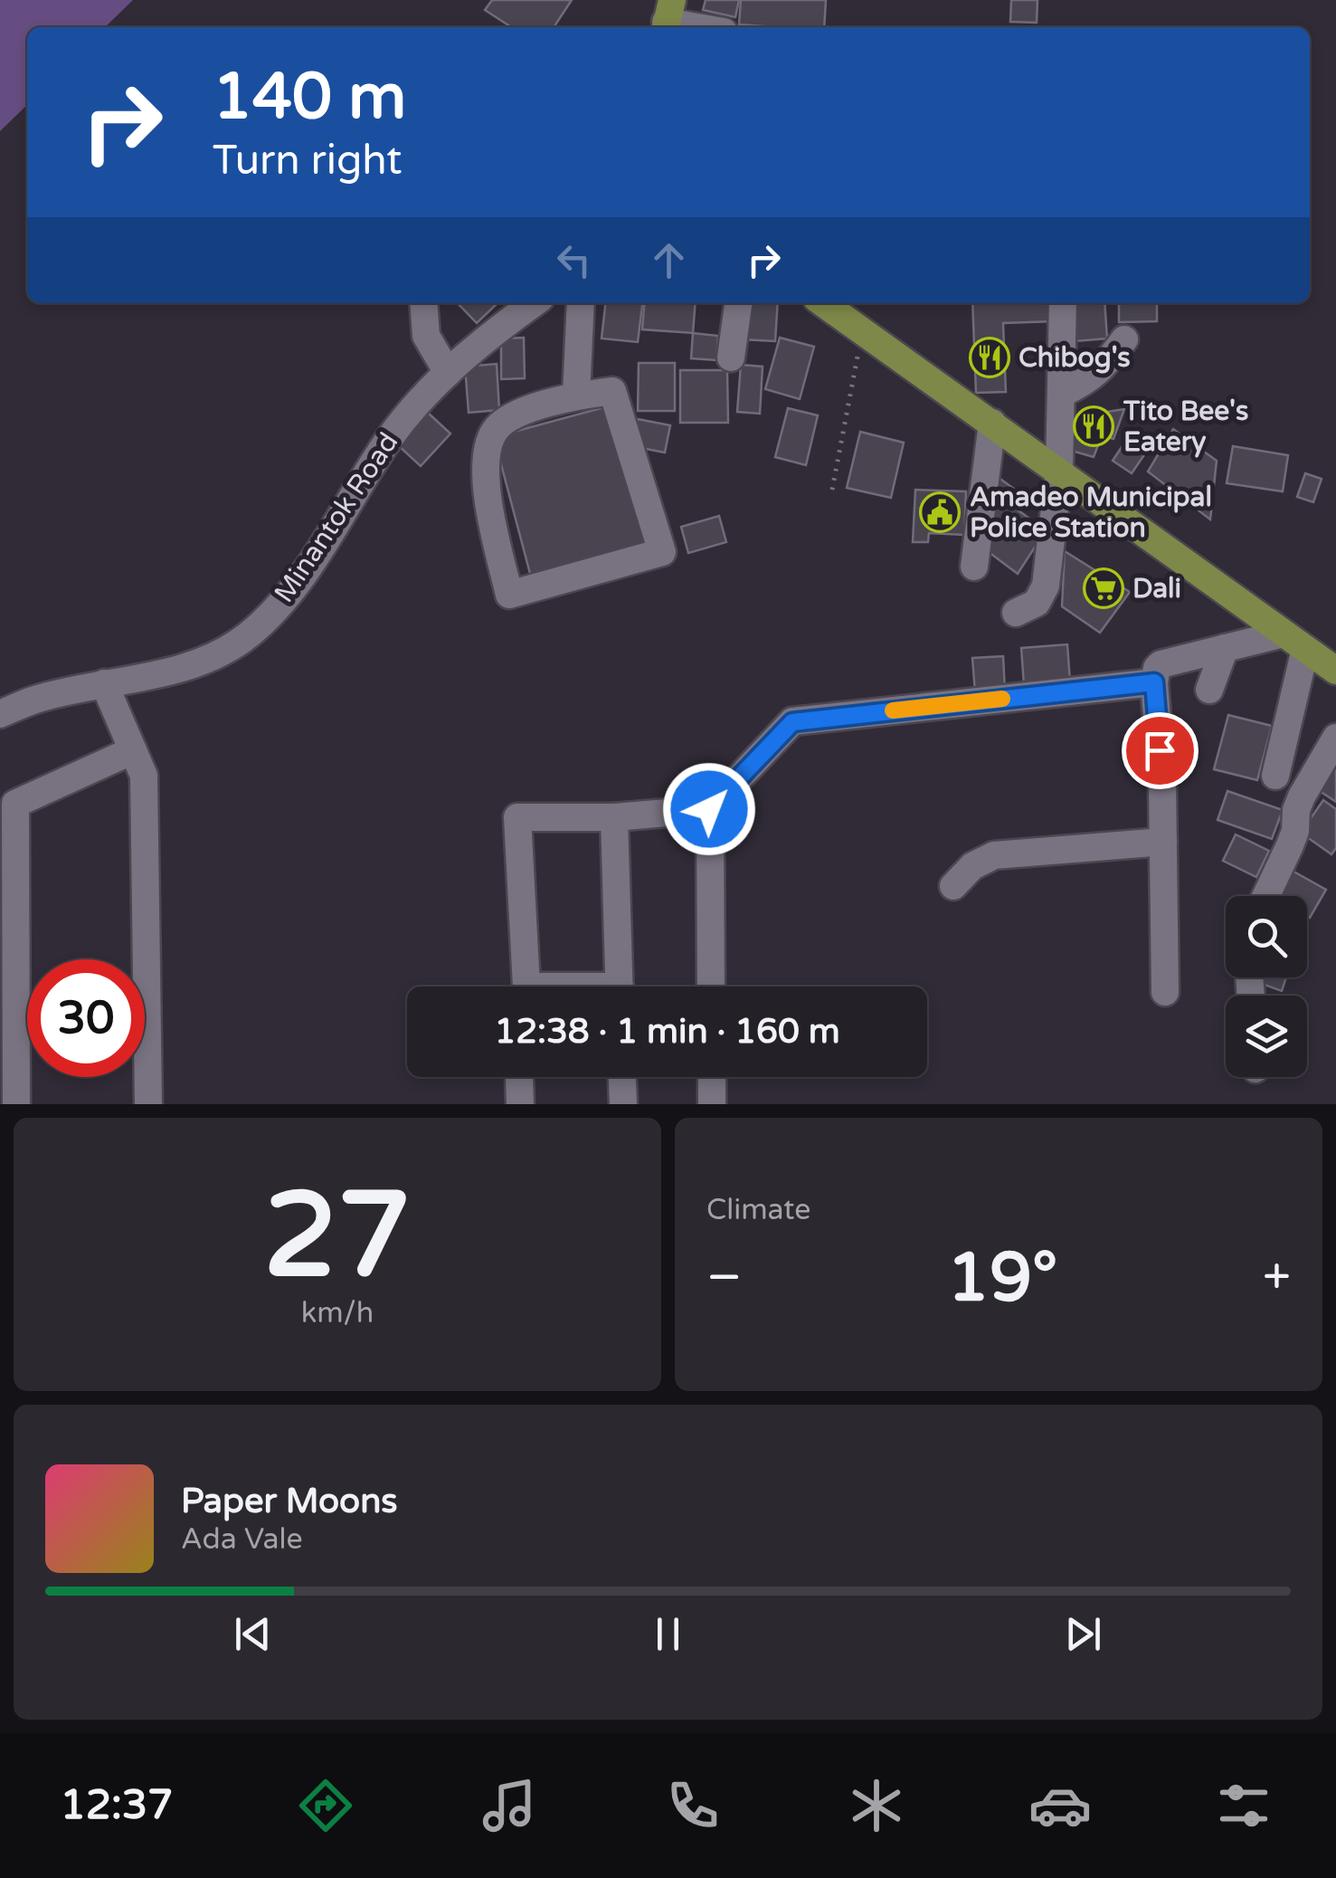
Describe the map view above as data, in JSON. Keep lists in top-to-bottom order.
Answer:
{
  "streets": {
    "street": ["Minantok Road"]
  },
  "places": {
    "restaurant": ["Chibog's", "Tito Bee's Eatery"],
    "public building": ["Amadeo Municipal Police Station"],
    "supermarket": ["Dali"]
  },
  "page": {
    "turn": ["140 m", "Turn right"],
    "limit": "30",
    "trip": "12:38 · 1 min · 160 m",
    "tile": [
      ["27", "km/h"],
      "Climate"
    ],
    "heat": ["−", "19°", "+"],
    "song": ["Paper Moons", "Ada Vale"],
    "tabs": "12:37"
  }
}
